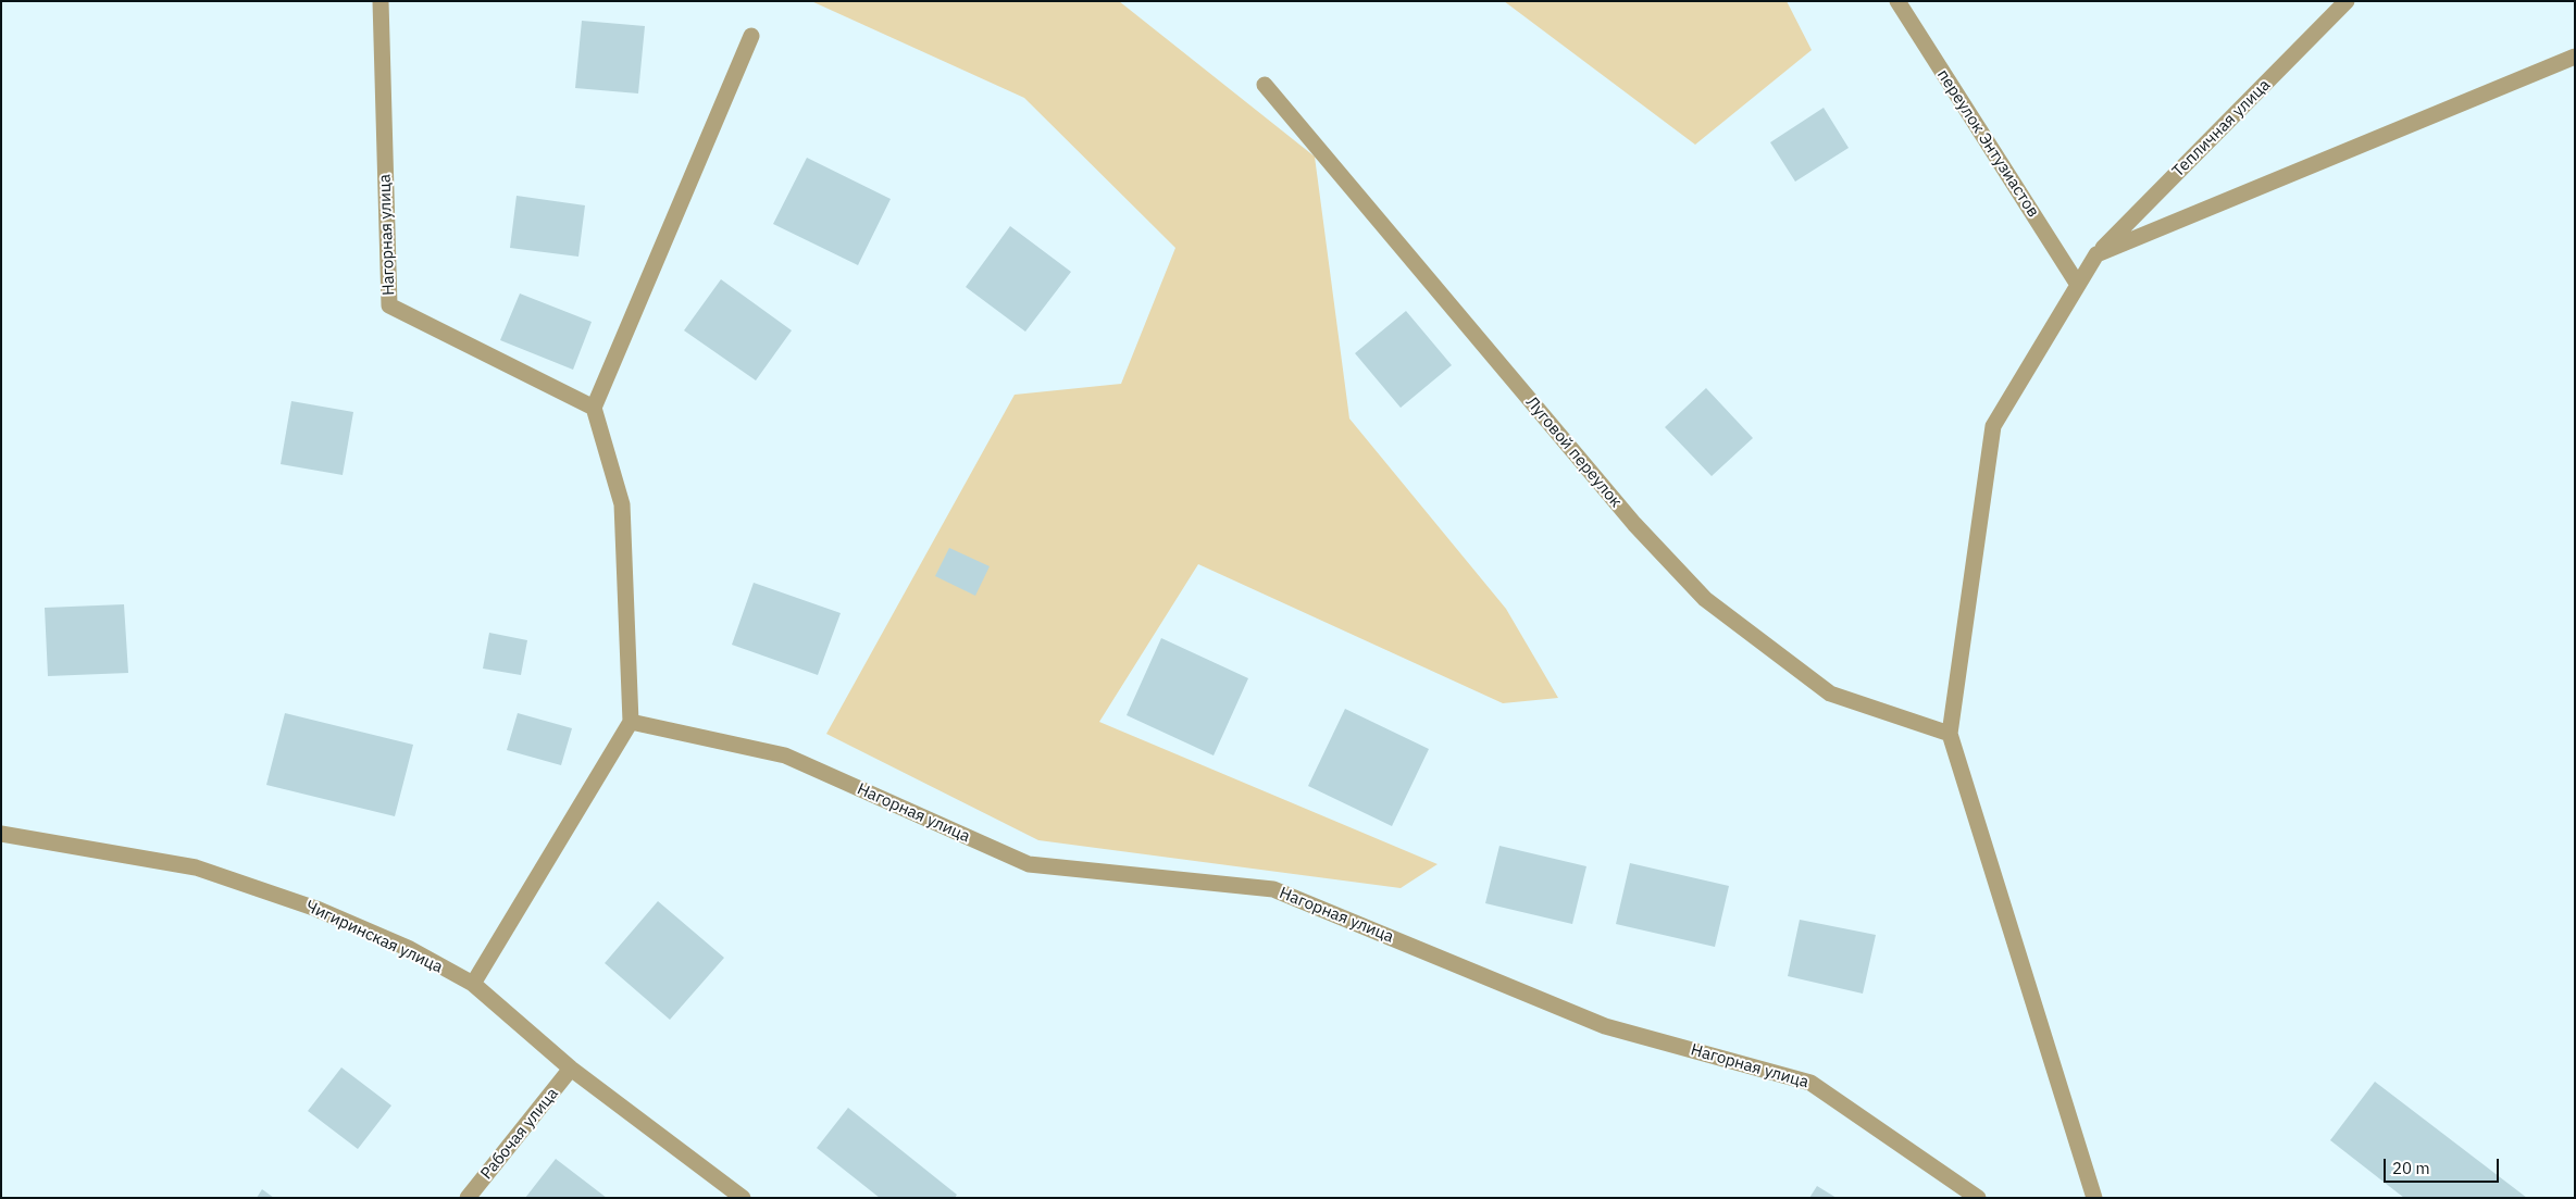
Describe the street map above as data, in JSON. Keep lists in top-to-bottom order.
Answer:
{
  "streets": {
    "street": [
      "Тепличная улица",
      "переулок Энтузиастов",
      "Нагорная улица",
      "Луговой переулок",
      "Чигиринская улица",
      "Рабочая улица"
    ]
  },
  "crossings": [
    ["Тепличная улица", "переулок Энтузиастов"],
    ["Тепличная улица", "Луговой переулок"],
    ["Чигиринская улица", "Рабочая улица"]
  ],
  "scale_bar": "20 m"
}
